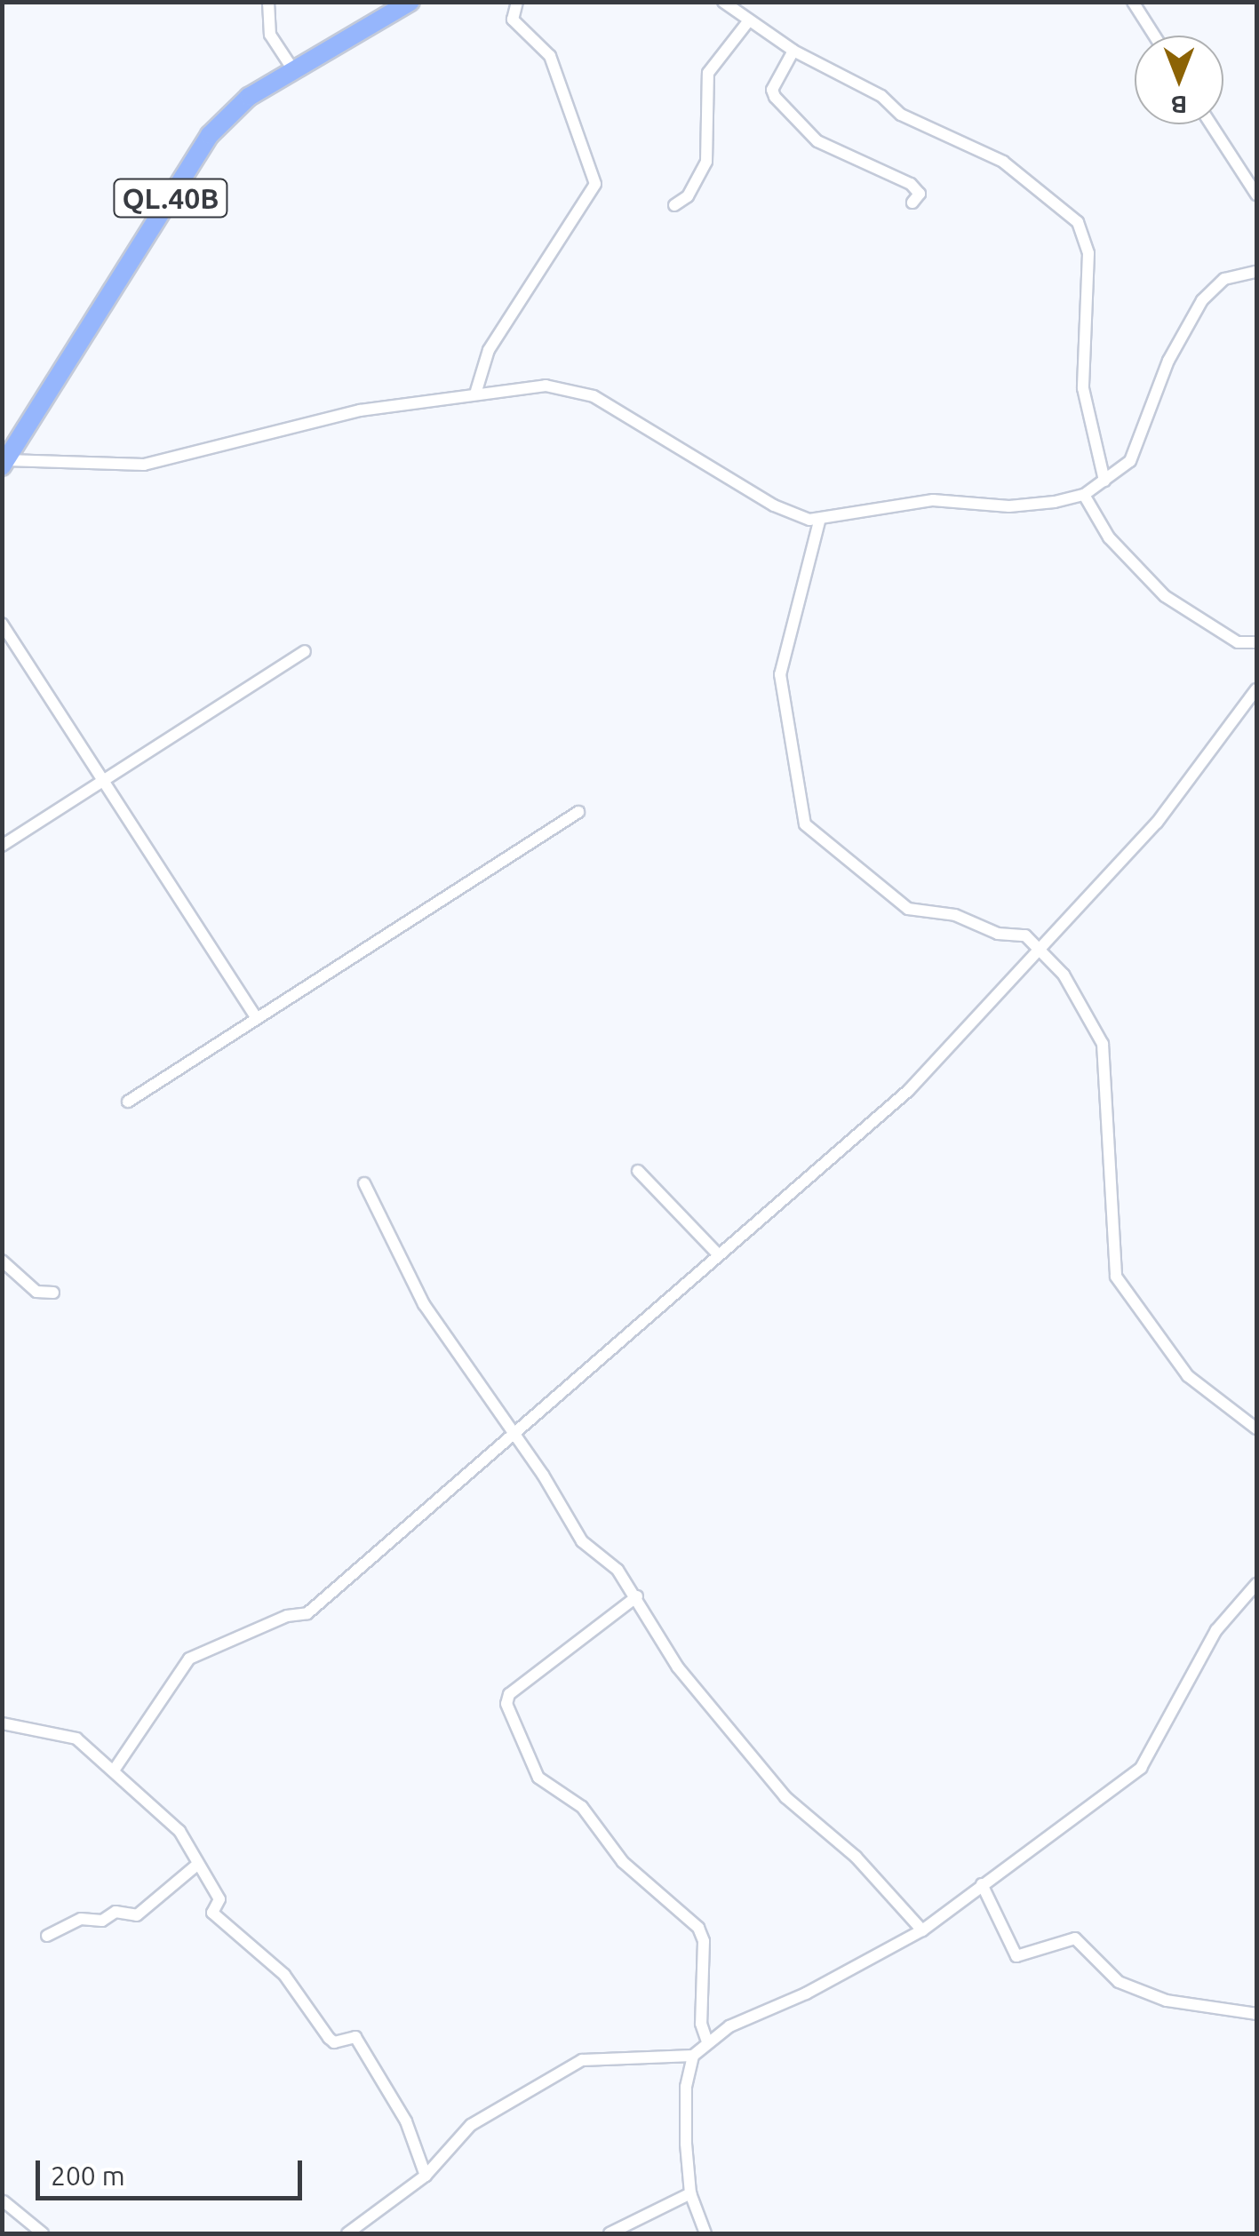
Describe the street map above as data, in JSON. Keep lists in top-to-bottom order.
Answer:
{
  "streets": {
    "highway": ["QL.40B"]
  },
  "scale_bar": "200 m",
  "north": "bottom"
}
